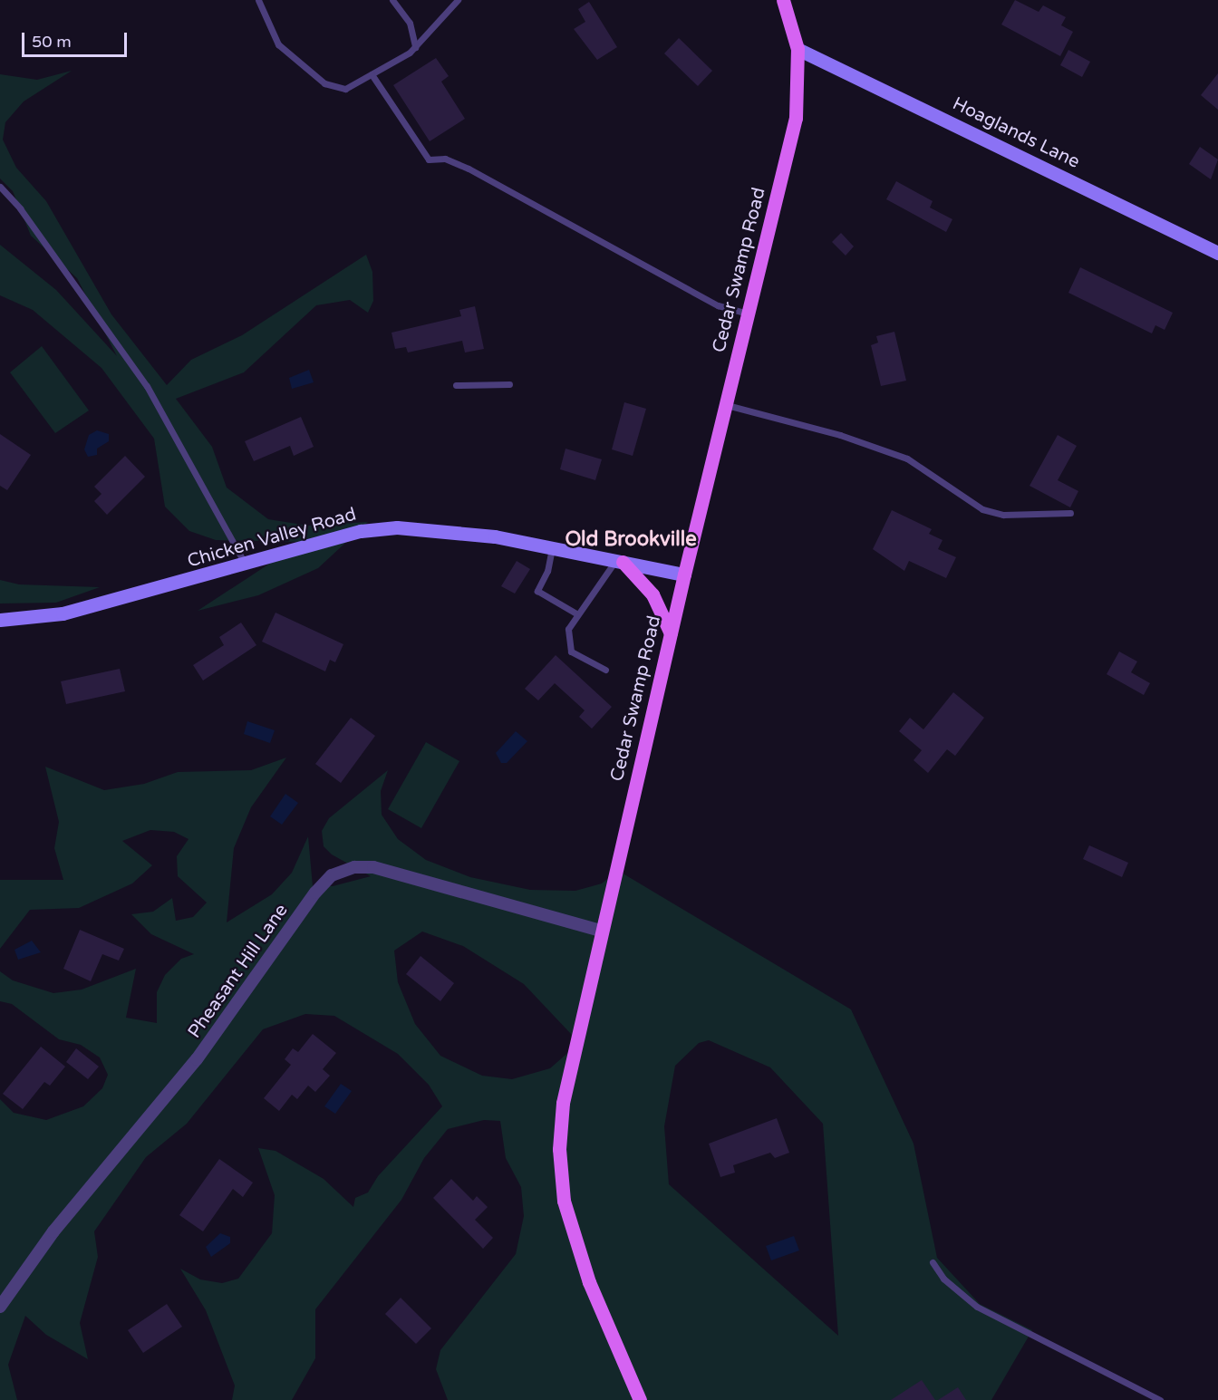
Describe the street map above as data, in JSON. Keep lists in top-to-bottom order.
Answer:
{
  "streets": {
    "main road": ["Hoaglands Lane", "Cedar Swamp Road", "Chicken Valley Road"],
    "street": ["Pheasant Hill Lane"]
  },
  "crossings": [
    ["Hoaglands Lane", "Cedar Swamp Road"],
    ["Cedar Swamp Road", "Chicken Valley Road"],
    ["Cedar Swamp Road", "Pheasant Hill Lane"]
  ],
  "districts": ["Old Brookville"],
  "scale_bar": "50 m"
}
